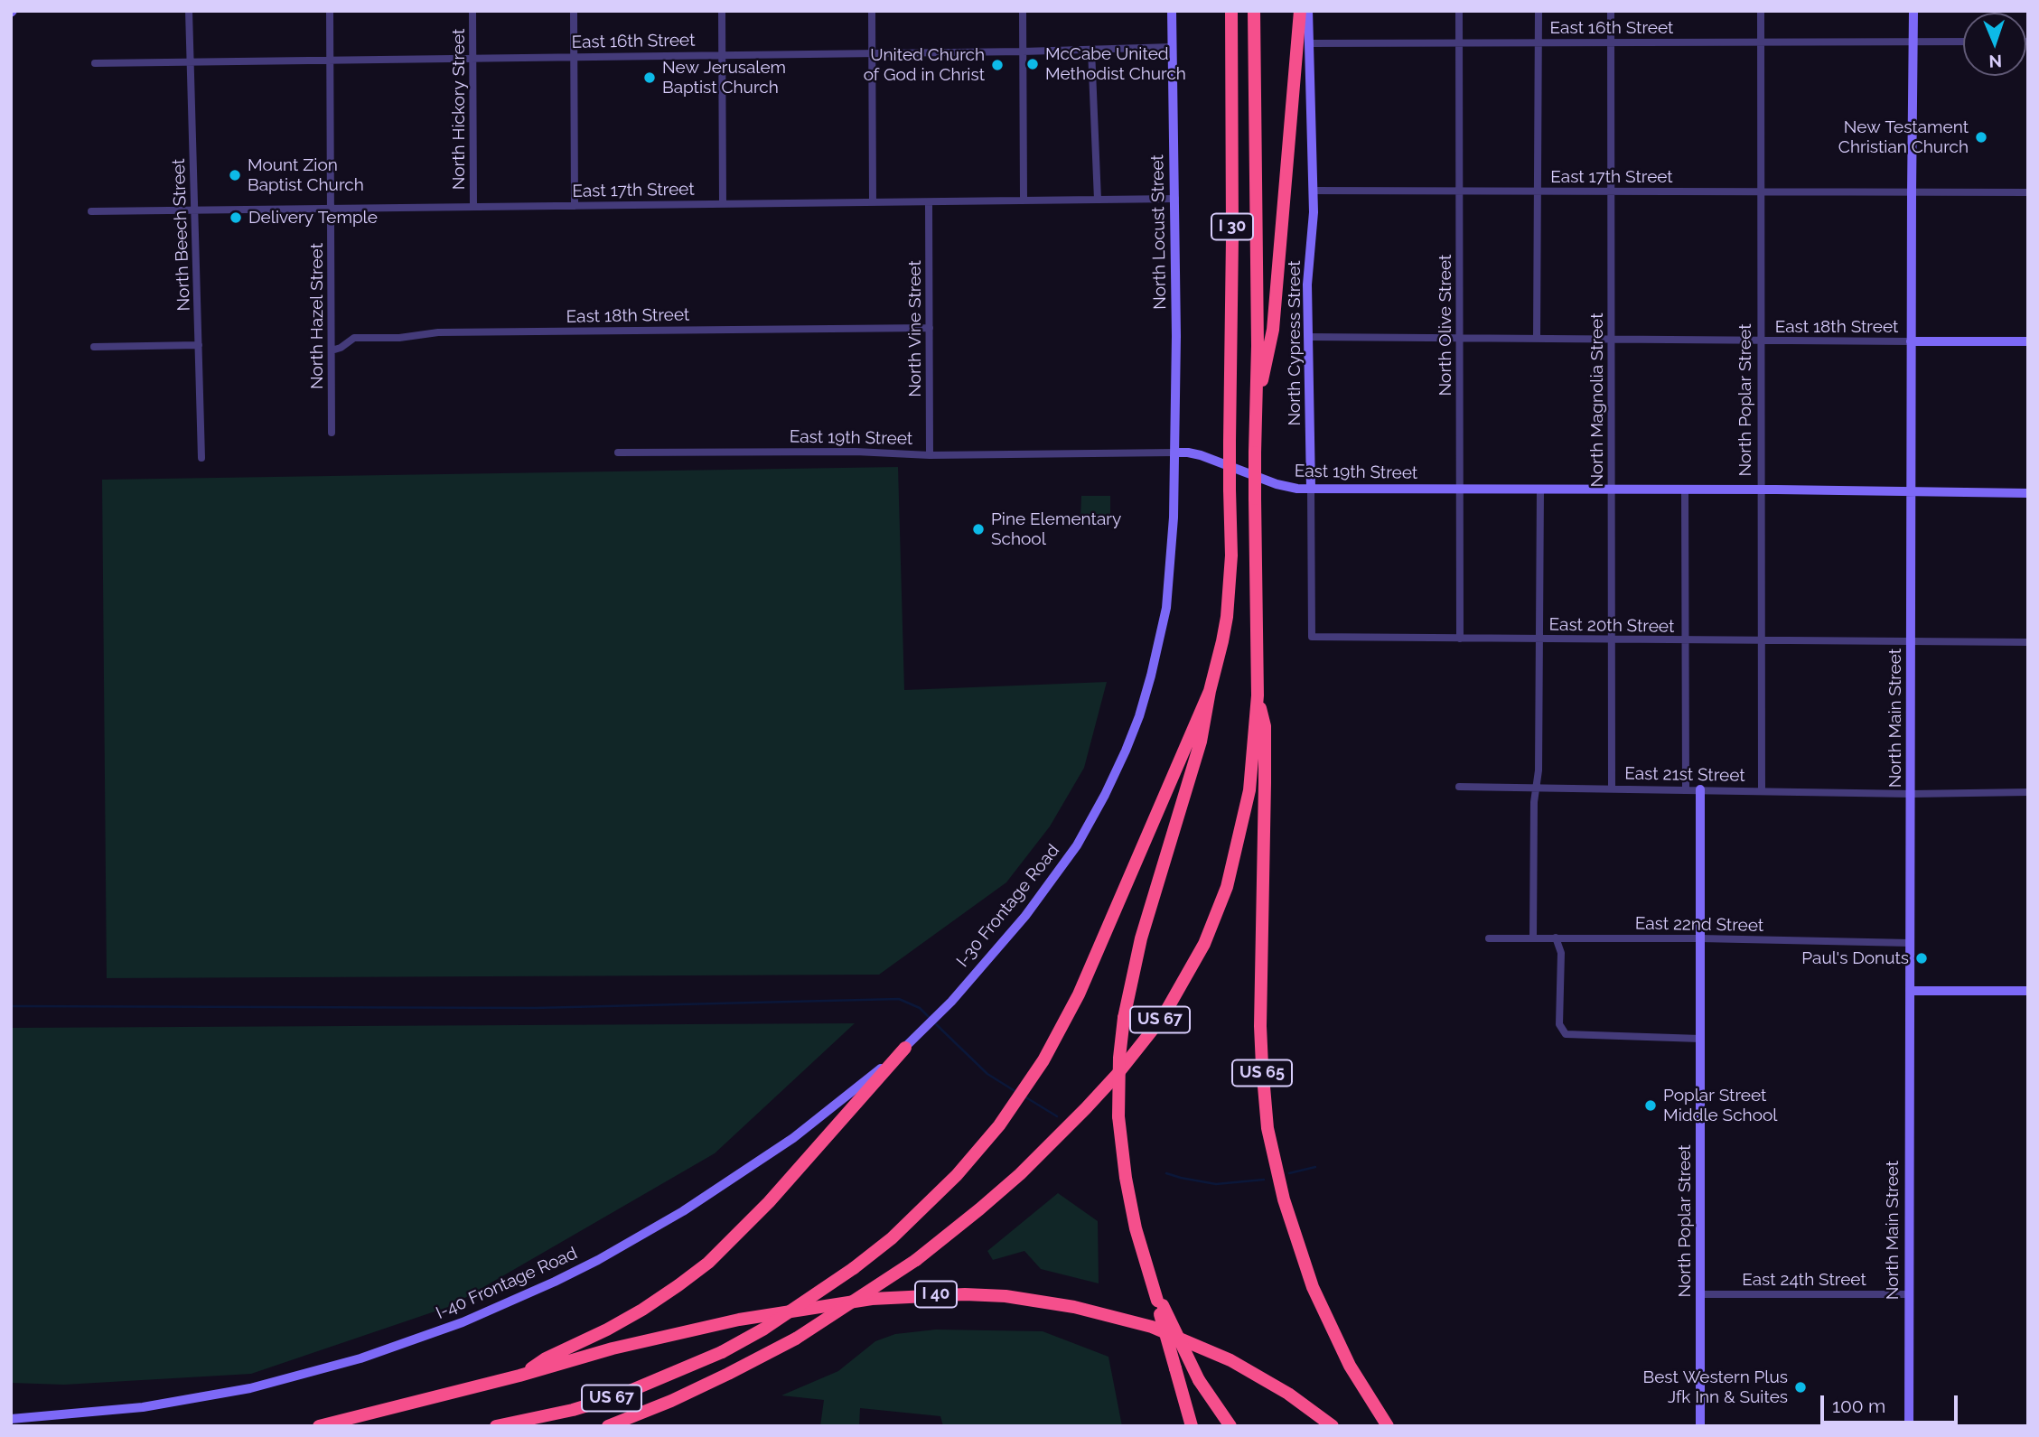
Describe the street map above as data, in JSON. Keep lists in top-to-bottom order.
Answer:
{
  "streets": {
    "highway": [
      "I 30",
      "US 67",
      "US 65",
      "I 40"
    ],
    "main road": [
      "North Locust Street",
      "North Cypress Street",
      "North Poplar Street",
      "East 19th Street",
      "North Main Street",
      "I-30 Frontage Road",
      "I-40 Frontage Road"
    ],
    "street": [
      "East 16th Street",
      "North Hickory Street",
      "East 17th Street",
      "North Beech Street",
      "North Hazel Street",
      "East 18th Street",
      "North Olive Street",
      "North Vine Street",
      "North Magnolia Street",
      "East 20th Street",
      "East 21st Street",
      "East 22nd Street",
      "East 24th Street"
    ]
  },
  "crossings": [
    ["East 16th Street", "North Hickory Street"],
    ["East 16th Street", "North Locust Street"],
    ["East 16th Street", "North Beech Street"],
    ["East 16th Street", "North Hazel Street"],
    ["East 16th Street", "North Olive Street"],
    ["East 16th Street", "North Cypress Street"],
    ["East 16th Street", "North Magnolia Street"],
    ["East 16th Street", "North Poplar Street"],
    ["East 16th Street", "North Main Street"],
    ["North Hickory Street", "East 17th Street"],
    ["East 17th Street", "North Locust Street"],
    ["East 17th Street", "North Beech Street"],
    ["East 17th Street", "North Hazel Street"],
    ["East 17th Street", "North Olive Street"],
    ["East 17th Street", "North Vine Street"],
    ["East 17th Street", "North Cypress Street"],
    ["East 17th Street", "North Magnolia Street"],
    ["East 17th Street", "North Poplar Street"],
    ["East 17th Street", "North Main Street"],
    ["I 30", "US 67"],
    ["I 30", "US 65"],
    ["North Locust Street", "East 19th Street"],
    ["North Locust Street", "I-30 Frontage Road"],
    ["North Hazel Street", "East 18th Street"],
    ["East 18th Street", "North Olive Street"],
    ["East 18th Street", "North Vine Street"],
    ["East 18th Street", "North Cypress Street"],
    ["East 18th Street", "North Magnolia Street"],
    ["East 18th Street", "North Poplar Street"],
    ["East 18th Street", "North Main Street"],
    ["North Olive Street", "East 19th Street"],
    ["North Olive Street", "East 20th Street"],
    ["North Vine Street", "East 19th Street"],
    ["North Cypress Street", "East 19th Street"],
    ["North Cypress Street", "East 20th Street"],
    ["North Magnolia Street", "East 19th Street"],
    ["North Magnolia Street", "East 20th Street"],
    ["North Magnolia Street", "East 21st Street"],
    ["North Poplar Street", "East 19th Street"],
    ["North Poplar Street", "East 20th Street"],
    ["North Poplar Street", "East 21st Street"],
    ["North Poplar Street", "East 22nd Street"],
    ["North Poplar Street", "East 24th Street"],
    ["East 19th Street", "North Main Street"],
    ["East 19th Street", "I-30 Frontage Road"],
    ["East 20th Street", "North Main Street"],
    ["North Main Street", "East 21st Street"],
    ["North Main Street", "East 22nd Street"],
    ["North Main Street", "East 24th Street"],
    ["I-30 Frontage Road", "I-40 Frontage Road"],
    ["US 67", "US 65"]
  ],
  "places": [
    "McCabe United Methodist Church",
    "United Church of God in Christ",
    "New Jerusalem Baptist Church",
    "New Testament Christian Church",
    "Mount Zion Baptist Church",
    "Delivery Temple",
    "Pine Elementary School",
    "Paul's Donuts",
    "Poplar Street Middle School",
    "Best Western Plus Jfk Inn & Suites"
  ],
  "scale_bar": "100 m",
  "north": "bottom"
}
